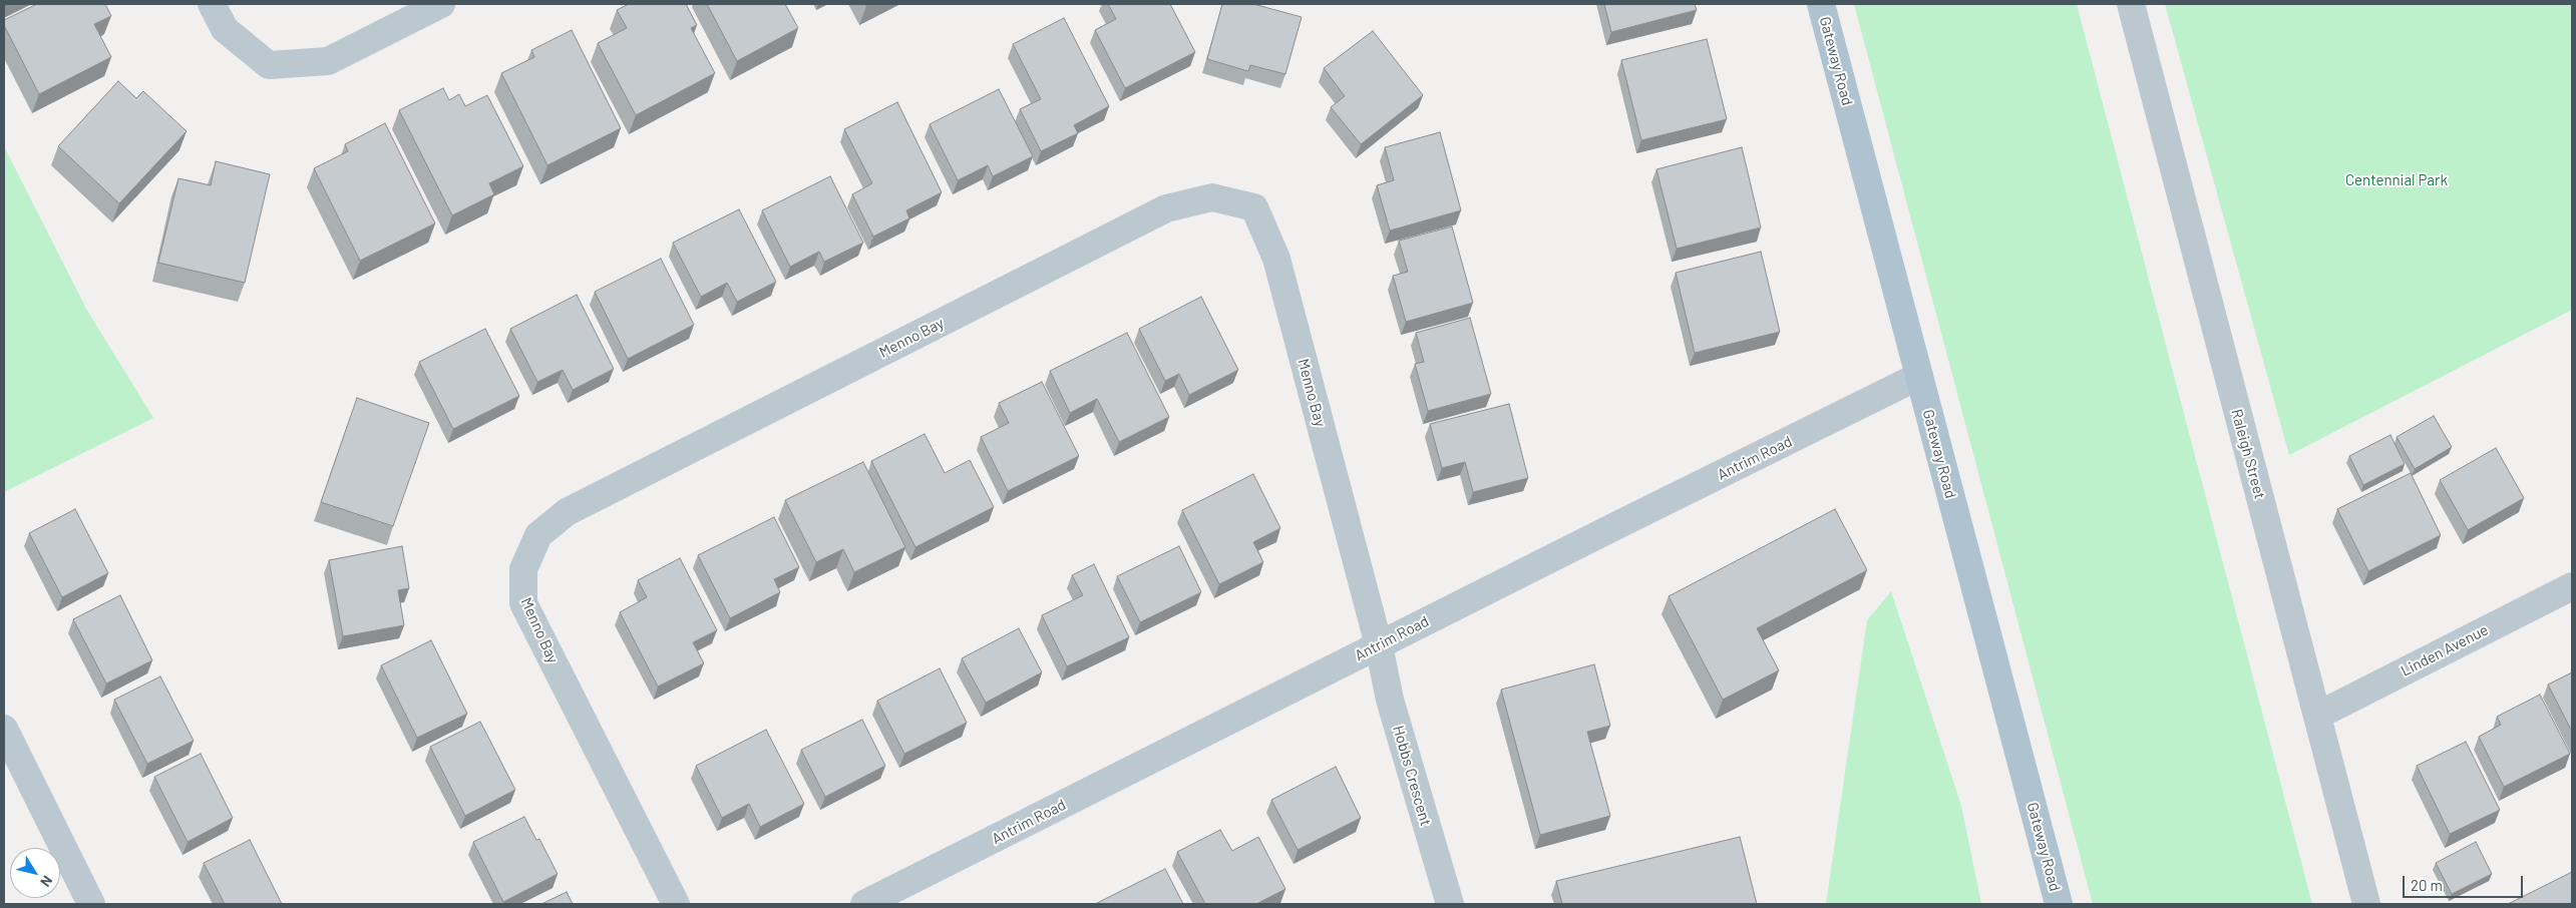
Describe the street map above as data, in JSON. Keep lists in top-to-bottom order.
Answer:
{
  "streets": {
    "main road": ["Gateway Road"],
    "street": [
      "Menno Bay",
      "Raleigh Street",
      "Antrim Road",
      "Linden Avenue",
      "Hobbs Crescent"
    ]
  },
  "crossings": [
    ["Gateway Road", "Antrim Road"],
    ["Menno Bay", "Antrim Road"],
    ["Menno Bay", "Hobbs Crescent"],
    ["Raleigh Street", "Linden Avenue"],
    ["Antrim Road", "Hobbs Crescent"]
  ],
  "parks": ["Centennial Park"],
  "scale_bar": "20 m",
  "north": "bottom right"
}
